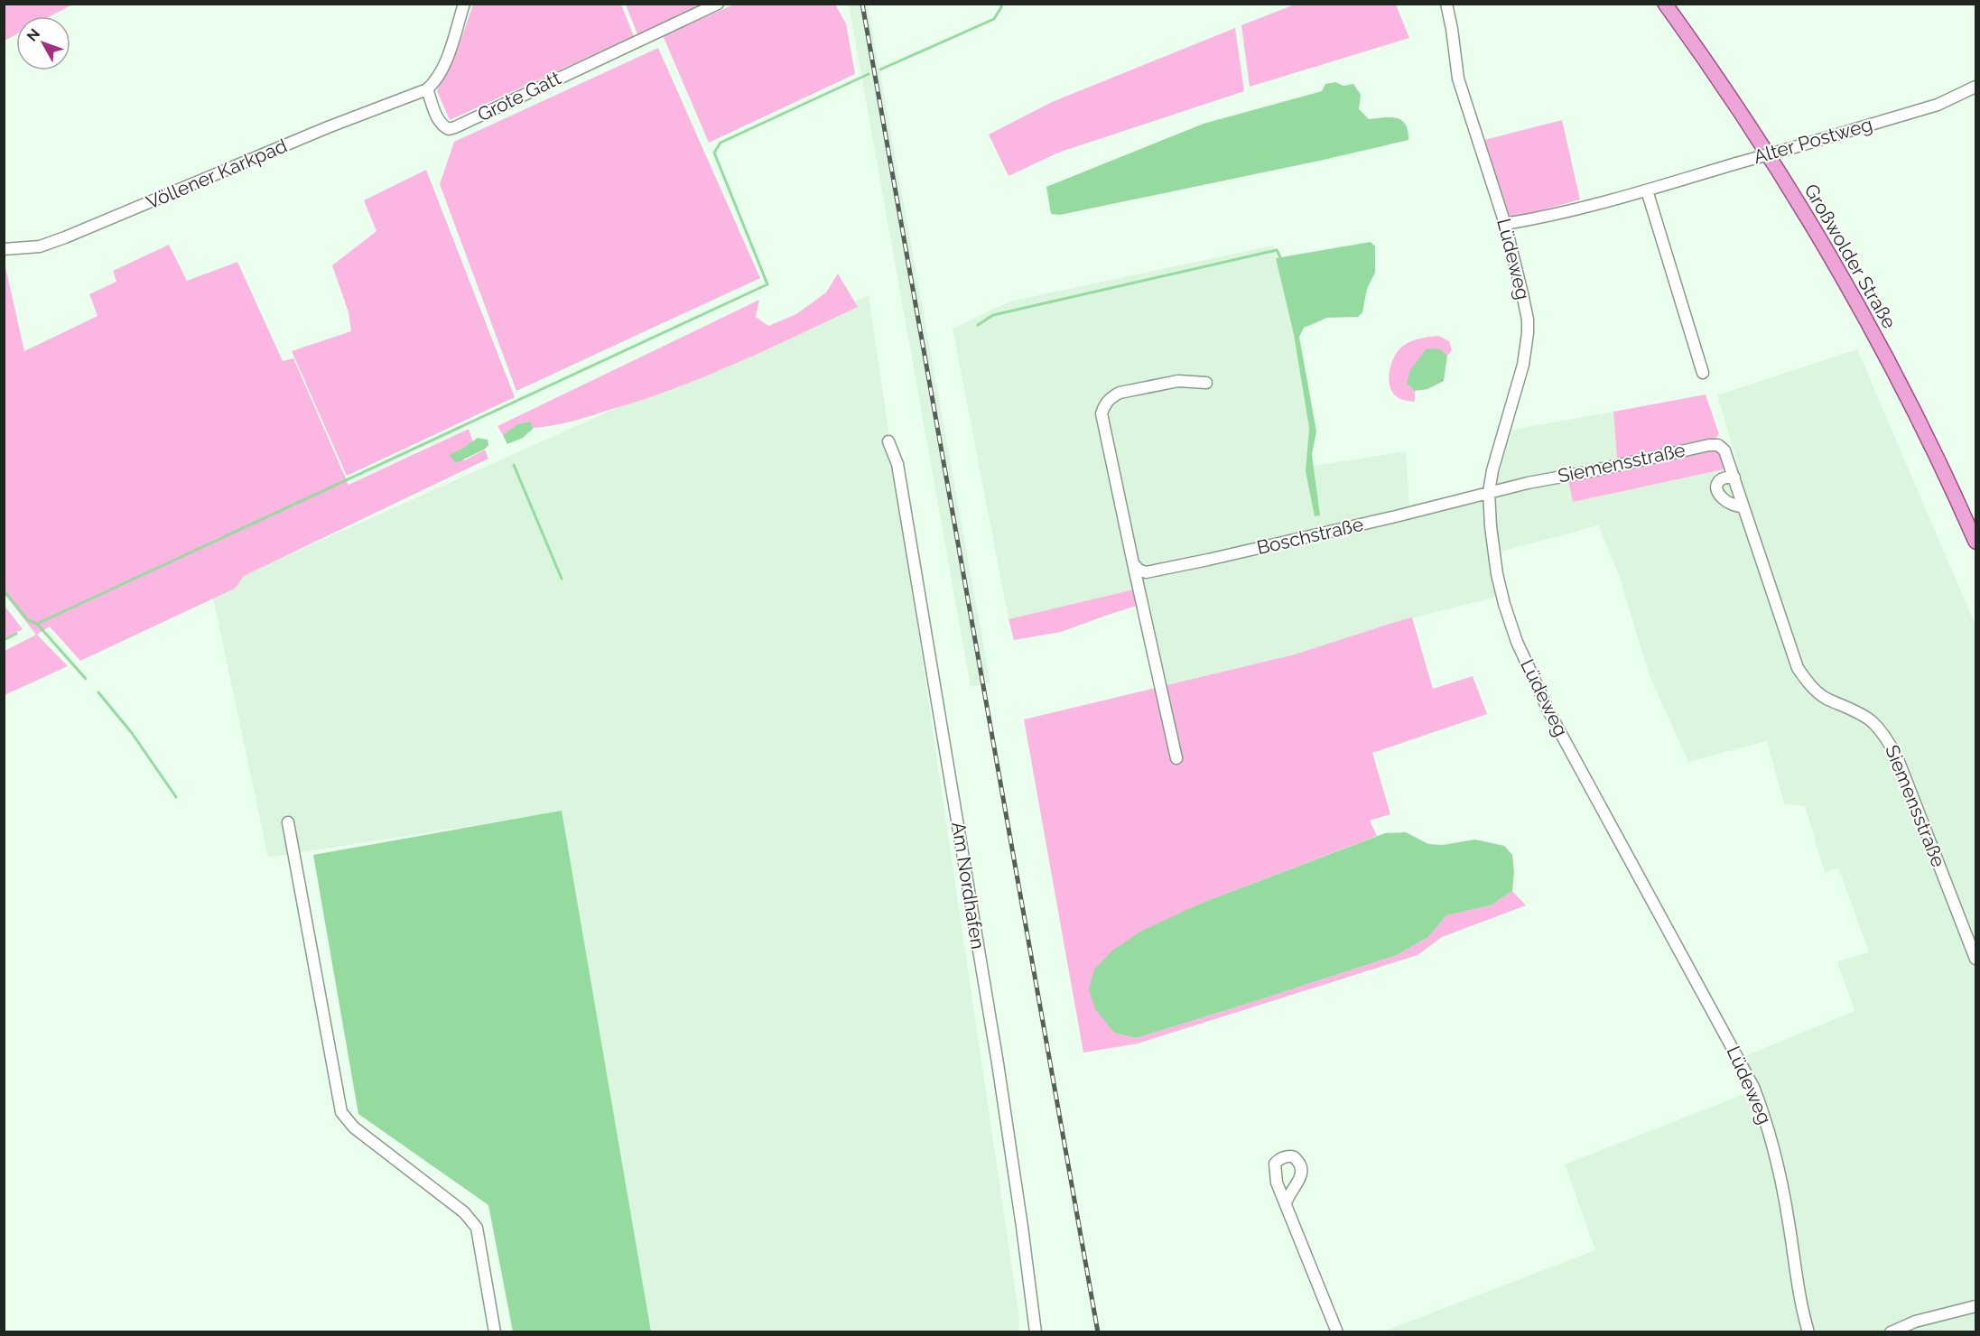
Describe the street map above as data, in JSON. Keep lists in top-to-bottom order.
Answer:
{
  "streets": {
    "main road": ["Großwolder Straße"],
    "street": [
      "Grote Gatt",
      "Alter Postweg",
      "Völlener Karkpad",
      "Lüdeweg",
      "Siemensstraße",
      "Boschstraße",
      "Am Nordhafen"
    ]
  },
  "crossings": [
    ["Grote Gatt", "Völlener Karkpad"],
    ["Alter Postweg", "Lüdeweg"],
    ["Lüdeweg", "Siemensstraße"],
    ["Lüdeweg", "Boschstraße"],
    ["Siemensstraße", "Boschstraße"]
  ],
  "north": "top left"
}
